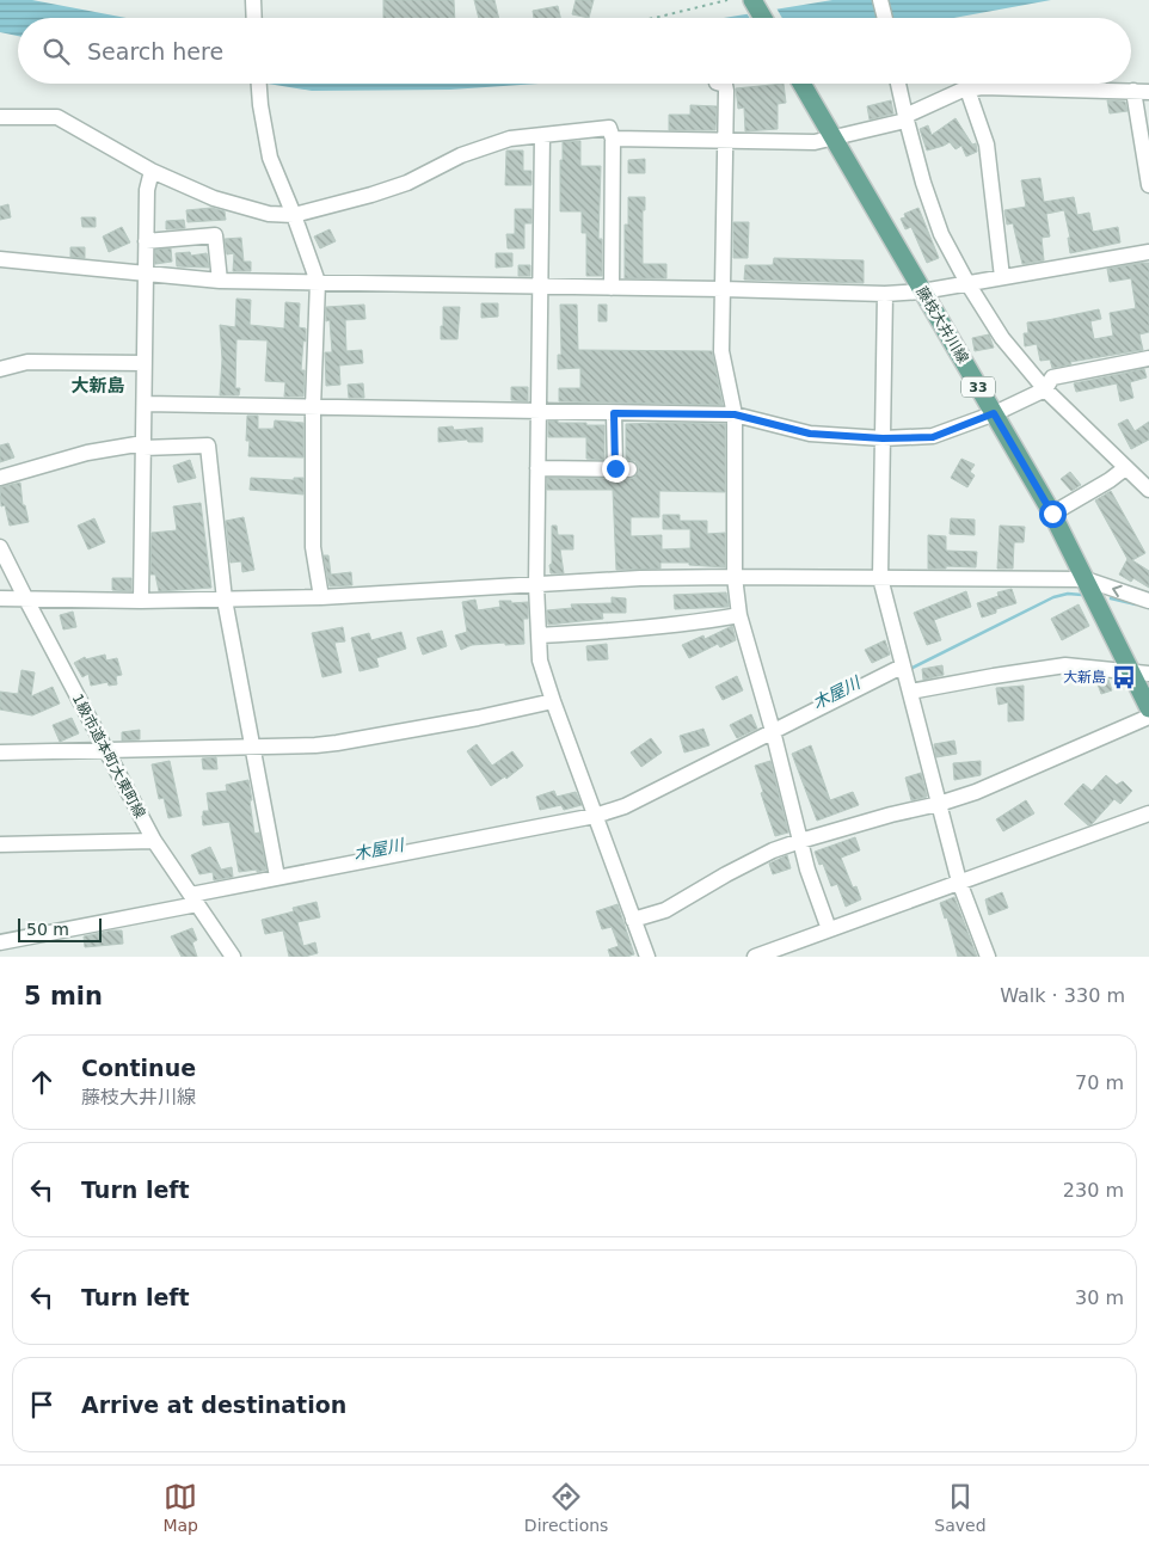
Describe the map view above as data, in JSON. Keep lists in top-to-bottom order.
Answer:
{
  "streets": {
    "main road": ["藤枝大井川線", "33"],
    "street": ["1級市道本町大東町線"]
  },
  "districts": ["大新島"],
  "water": ["木屋川"],
  "places": {
    "bus stop": ["大新島"]
  },
  "scale_bar": "50 m",
  "page": {
    "search": "Search here",
    "scale": "50 m",
    "heading": ["5 min", "Walk · 330 m"],
    "list": [
      ["Continue", "藤枝大井川線", "70 m"],
      ["Turn left", "230 m"],
      ["Turn left", "30 m"],
      "Arrive at destination"
    ],
    "nav": ["Map", "Directions", "Saved"]
  }
}
